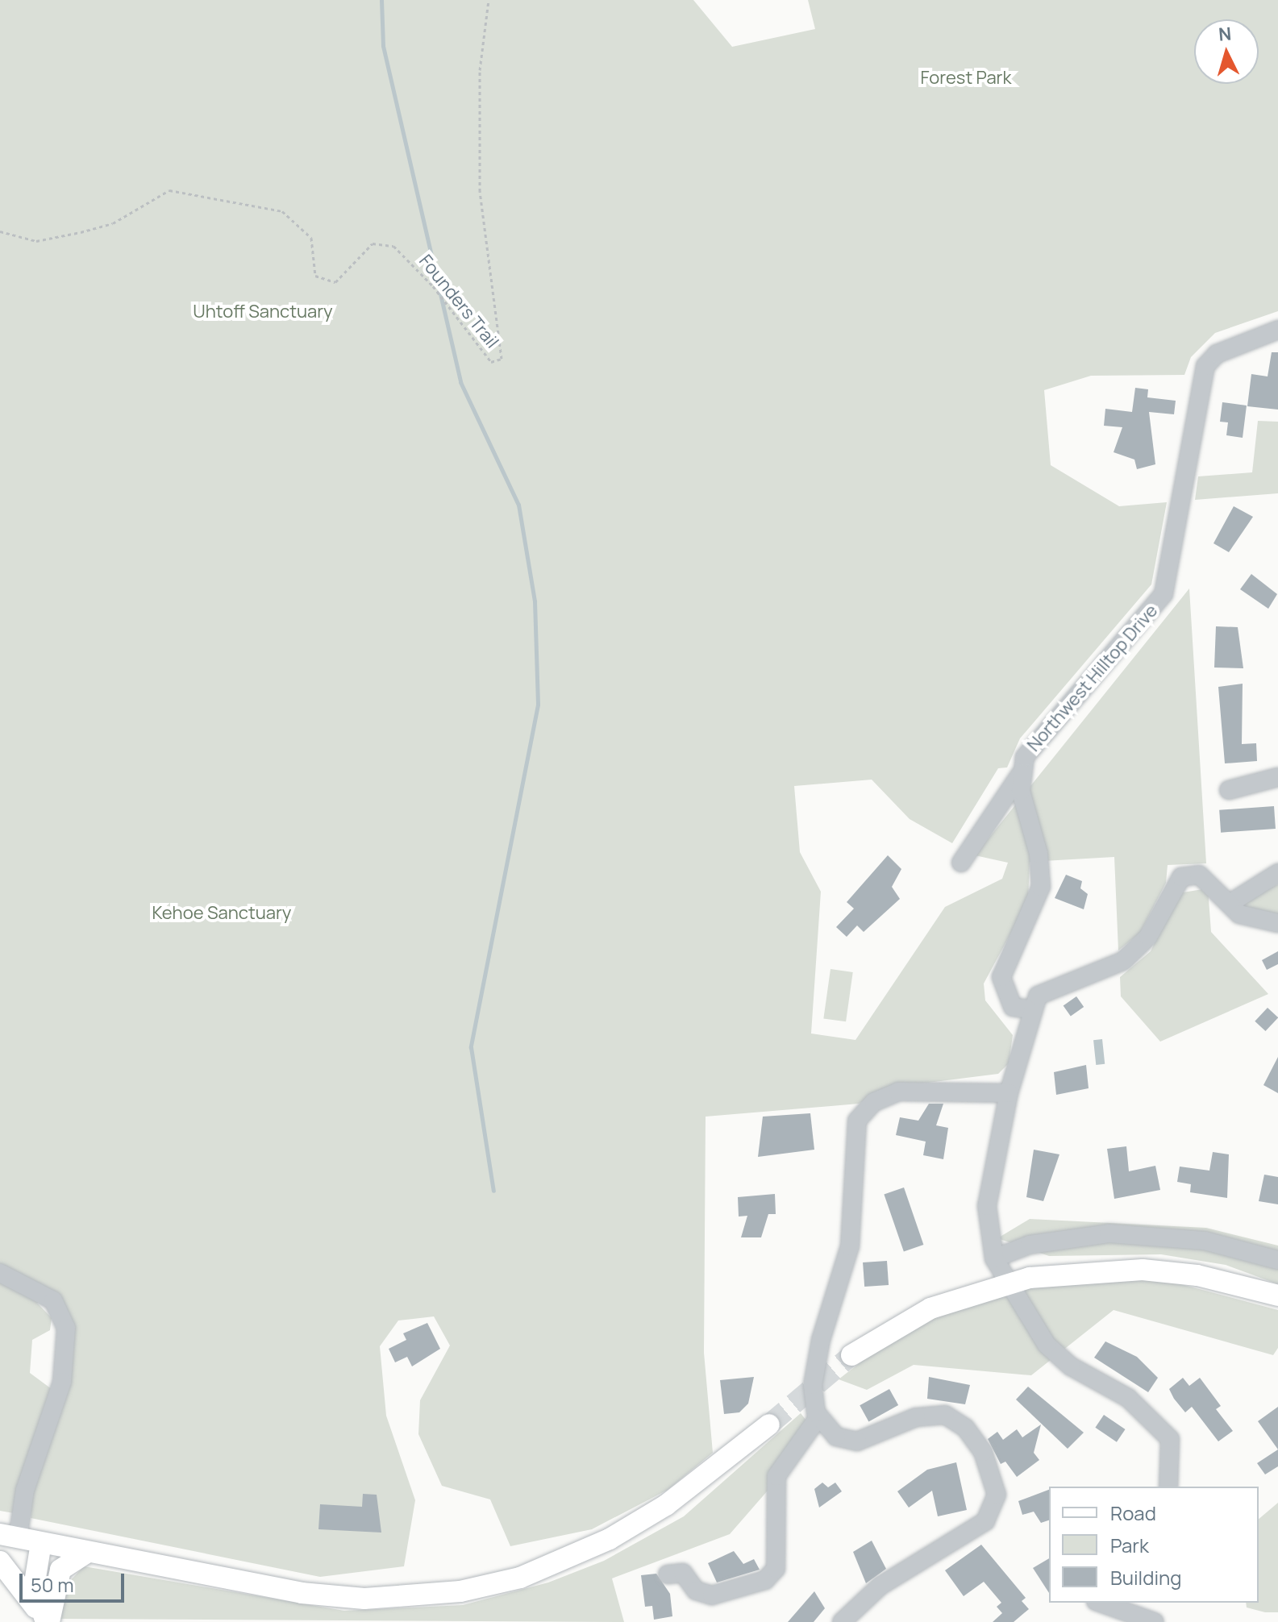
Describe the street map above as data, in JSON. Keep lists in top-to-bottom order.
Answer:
{
  "streets": {
    "street": ["Northwest Hilltop Drive"],
    "path": ["Founders Trail"]
  },
  "parks": ["Forest Park", "Uhtoff Sanctuary", "Kehoe Sanctuary"],
  "legend": ["Road", "Park", "Building"],
  "scale_bar": "50 m",
  "north": "top"
}
